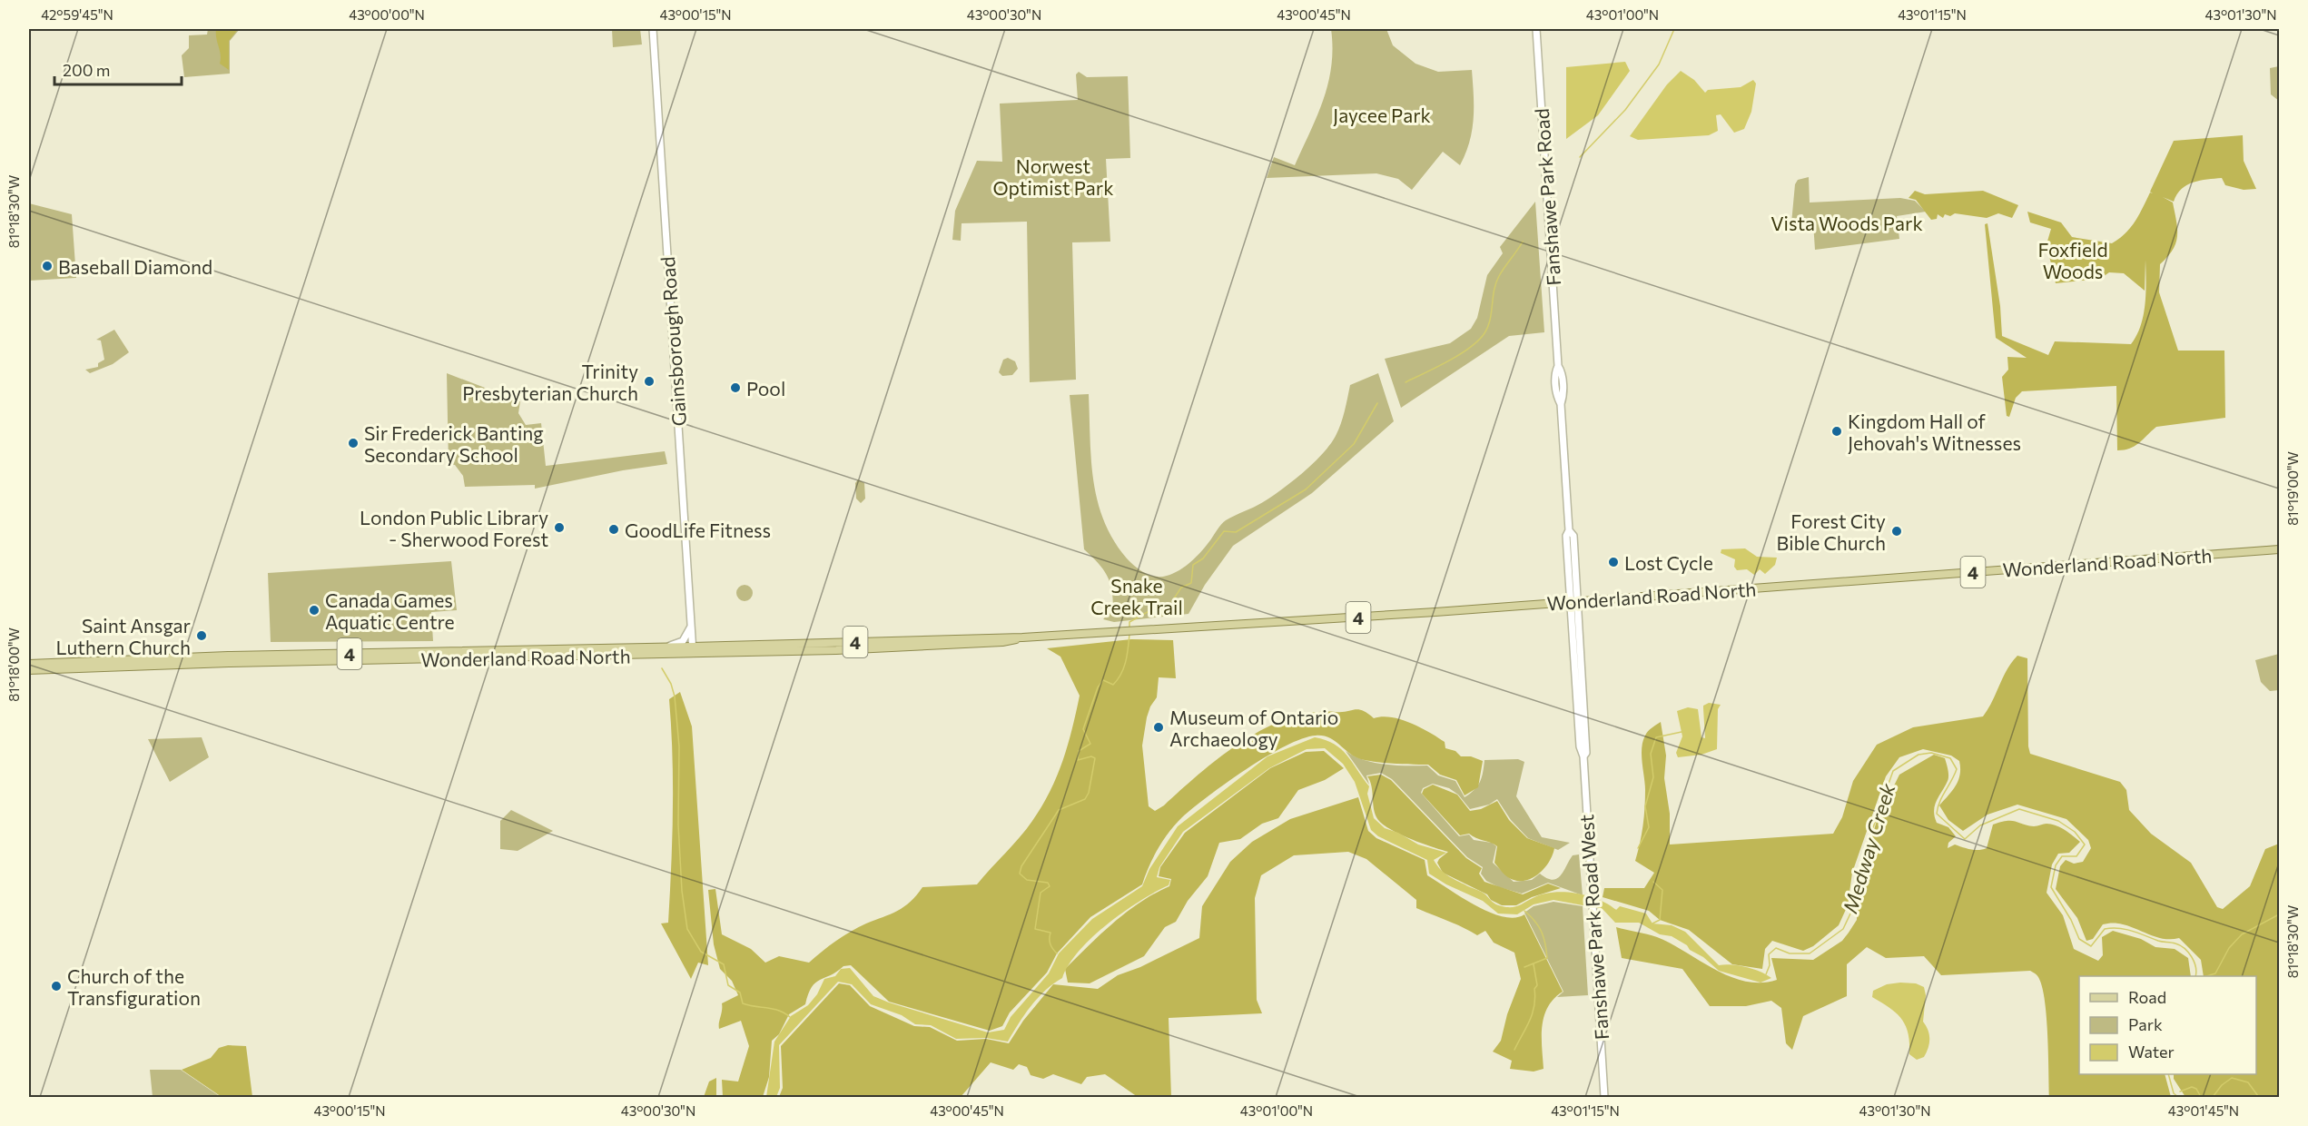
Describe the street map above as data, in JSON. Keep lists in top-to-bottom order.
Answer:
{
  "streets": {
    "main road": [
      "Fanshawe Park Road",
      "Gainsborough Road",
      "Wonderland Road North",
      "4",
      "Fanshawe Park Road West"
    ]
  },
  "crossings": [
    ["Fanshawe Park Road", "Wonderland Road North"],
    ["Fanshawe Park Road", "Fanshawe Park Road West"],
    ["Gainsborough Road", "Wonderland Road North"],
    ["Wonderland Road North", "Fanshawe Park Road West"]
  ],
  "water": ["Medway Creek"],
  "parks": [
    "Jaycee Park",
    "Norwest Optimist Park",
    "Vista Woods Park",
    "Foxfield Woods",
    "Snake Creek Trail"
  ],
  "places": [
    "Baseball Diamond",
    "Trinity Presbyterian Church",
    "Pool",
    "Kingdom Hall of Jehovah's Witnesses",
    "Sir Frederick Banting Secondary School",
    "London Public Library - Sherwood Forest",
    "GoodLife Fitness",
    "Forest City Bible Church",
    "Lost Cycle",
    "Canada Games Aquatic Centre",
    "Saint Ansgar Luthern Church",
    "Museum of Ontario Archaeology",
    "Church of the Transfiguration"
  ],
  "legend": ["Road", "Park", "Water"],
  "scale_bar": "200 m",
  "coordinates": [
    "42°59'45\"N",
    "43°00'00\"N",
    "43°00'15\"N",
    "43°00'30\"N",
    "43°00'45\"N",
    "43°01'00\"N",
    "43°01'15\"N",
    "43°01'30\"N",
    "81°18'30\"W",
    "81°19'00\"W",
    "81°18'00\"W",
    "43°01'45\"N"
  ]
}
